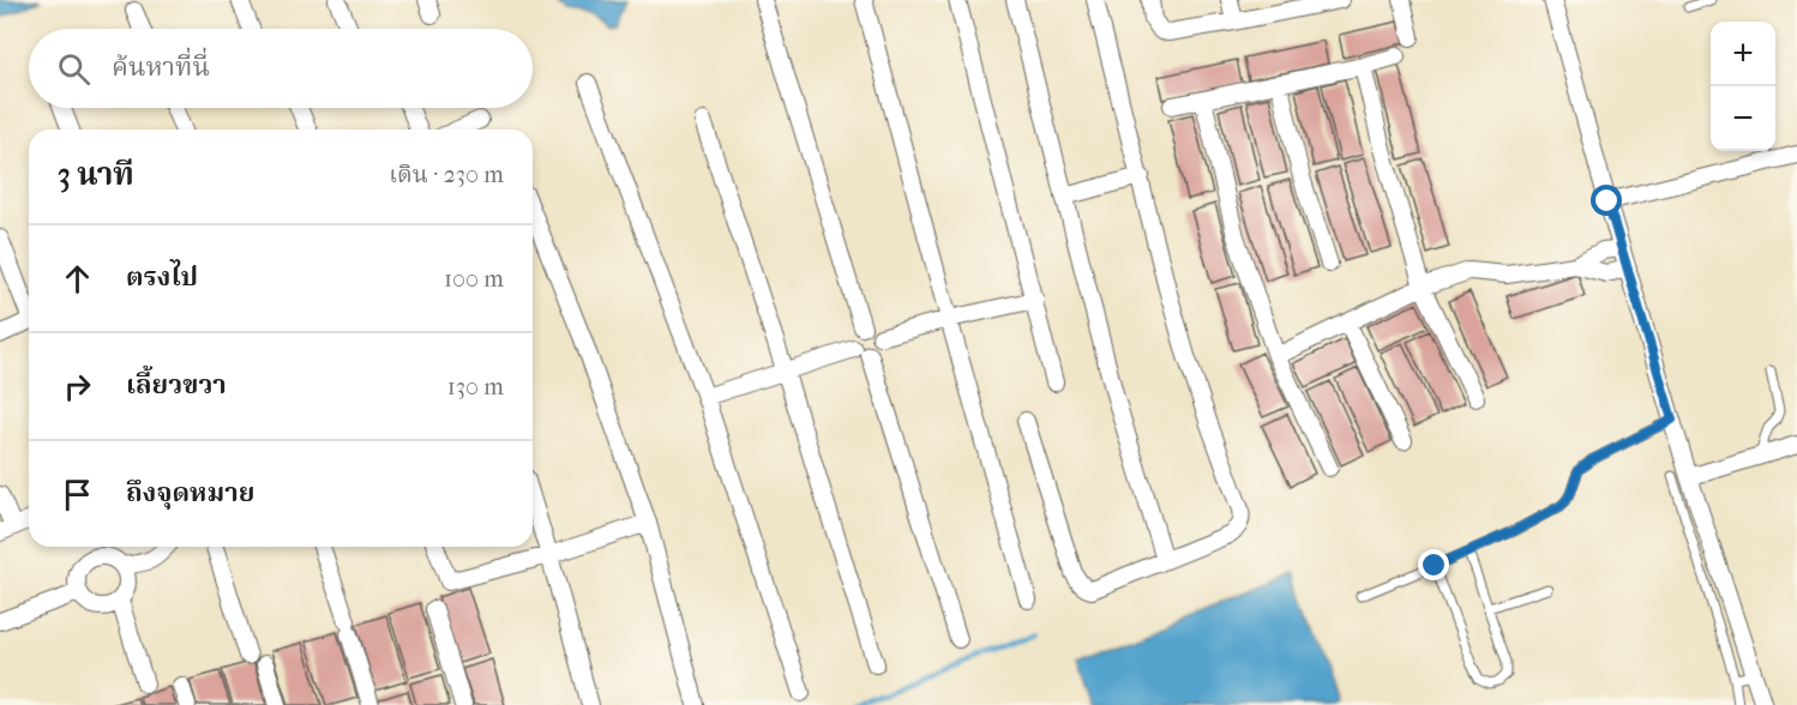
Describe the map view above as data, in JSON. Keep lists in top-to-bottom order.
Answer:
{
  "page": {
    "map_buttons": ["+", "−"],
    "search": "ค้นหาที่นี่",
    "heading": ["3 นาที", "เดิน · 230 m"],
    "list": [
      ["ตรงไป", "100 m"],
      ["เลี้ยวขวา", "130 m"],
      "ถึงจุดหมาย"
    ]
  }
}
